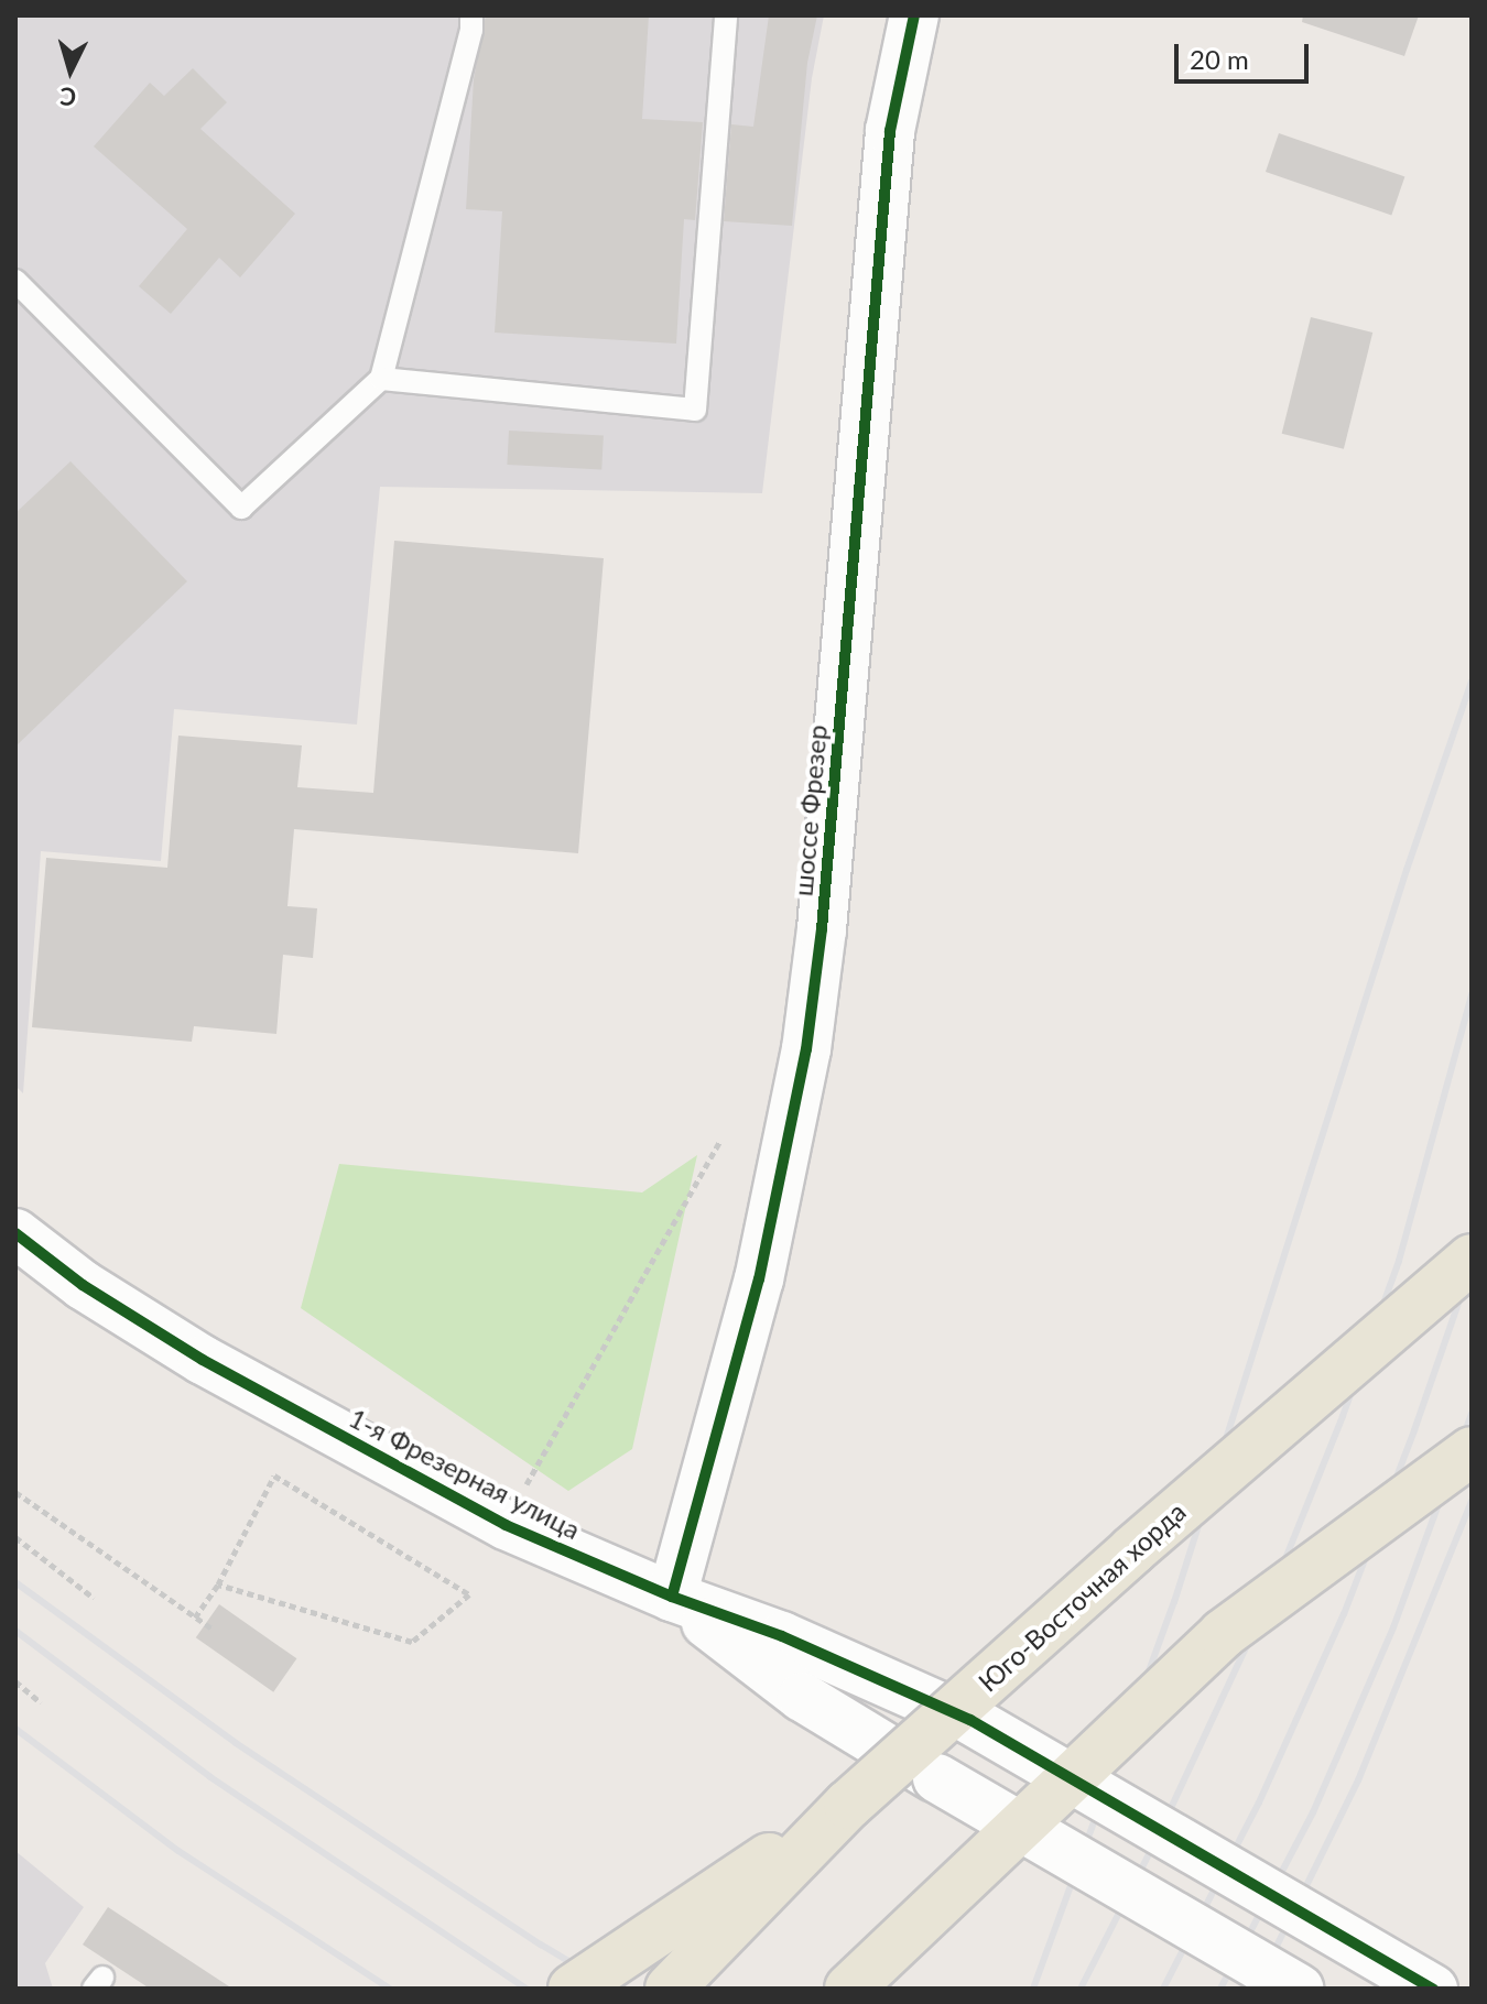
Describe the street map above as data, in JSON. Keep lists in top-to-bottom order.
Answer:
{
  "streets": {
    "main road": ["Юго-Восточная хорда"],
    "street": ["шоссе Фрезер", "1-я Фрезерная улица"]
  },
  "crossings": [
    ["шоссе Фрезер", "1-я Фрезерная улица"]
  ],
  "scale_bar": "20 m",
  "north": "bottom"
}
